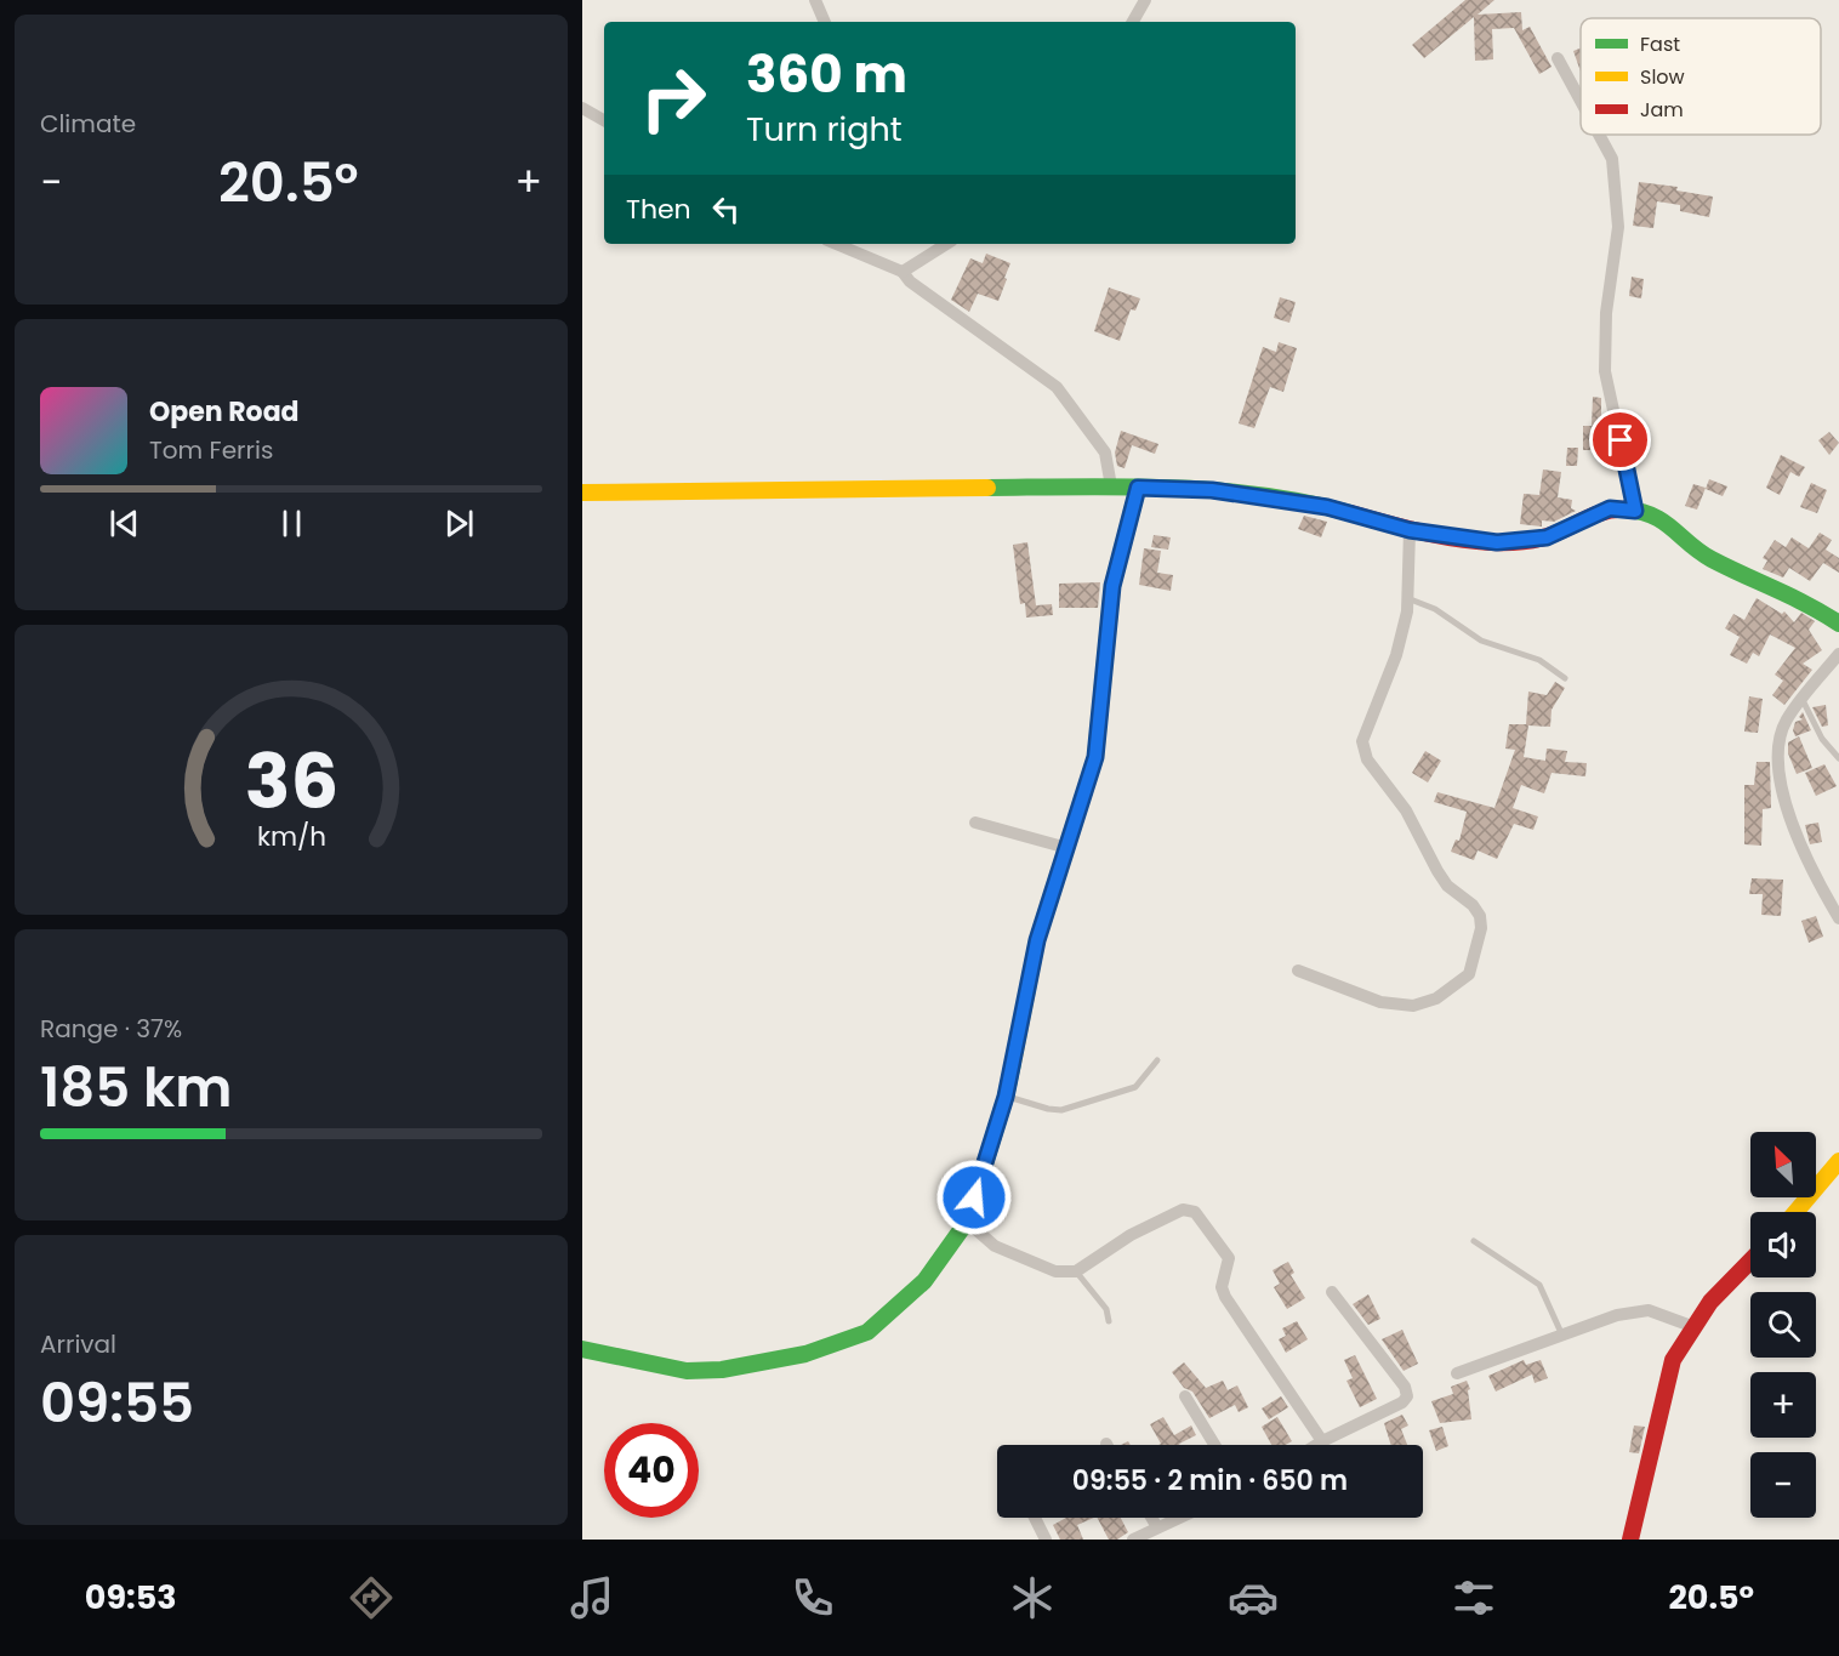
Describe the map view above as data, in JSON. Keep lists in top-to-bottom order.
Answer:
{
  "legend": ["Fast", "Slow", "Jam"],
  "north": "top left",
  "page": {
    "tile": [
      "Climate",
      ["Range · 37%", "185 km"],
      ["Arrival", "09:55"]
    ],
    "turn": ["360 m", "Turn right"],
    "heat": ["−", "20.5°", "+"],
    "then": "Then",
    "song": ["Open Road", "Tom Ferris"],
    "map_buttons": ["+", "−"],
    "limit": "40",
    "trip": "09:55 · 2 min · 650 m",
    "tabs": ["09:53", "20.5°"],
    "gauge": ["36", "km/h"]
  }
}
